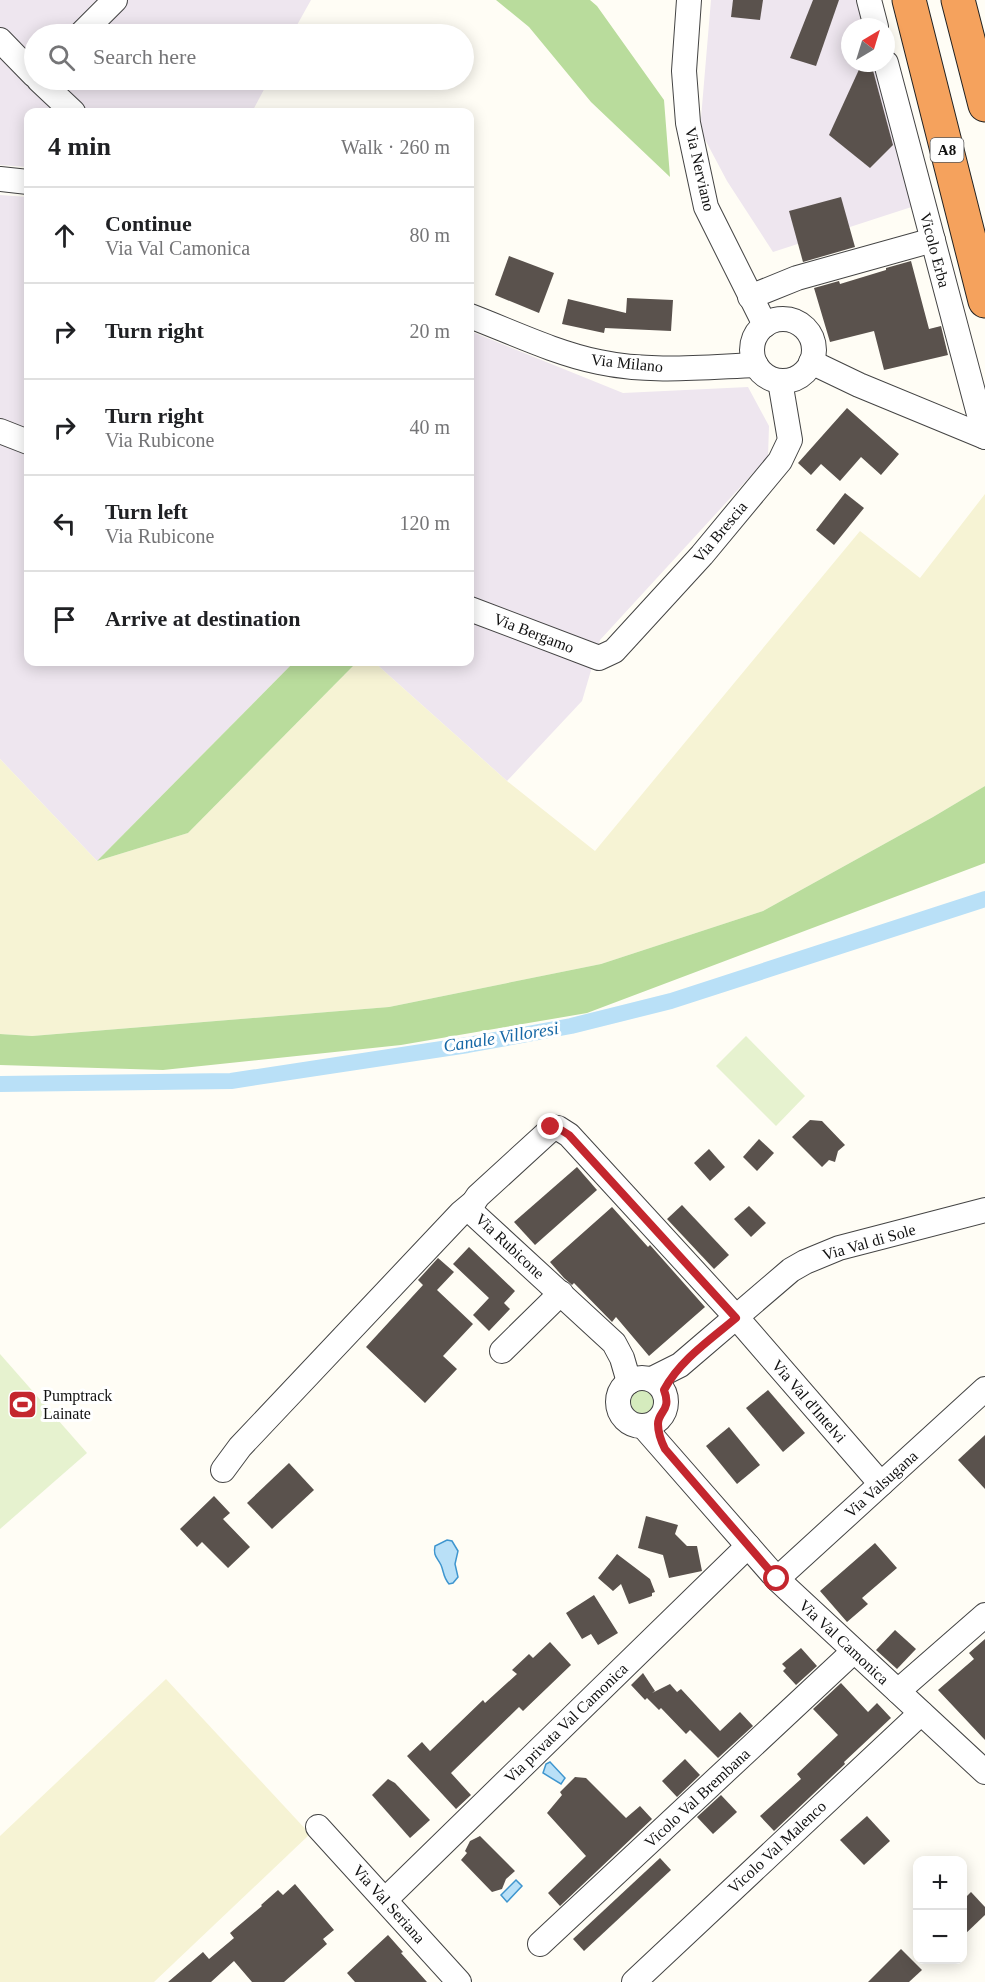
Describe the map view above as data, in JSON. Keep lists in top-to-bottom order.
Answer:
{
  "streets": {
    "highway": ["A8"],
    "street": [
      "Via Nerviano",
      "Vicolo Erba",
      "Via Milano",
      "Via Brescia",
      "Via Bergamo",
      "Via Val di Sole",
      "Via Rubicone",
      "Via Val d'Intelvi",
      "Via Valsugana",
      "Via Val Camonica",
      "Via privata Val Camonica",
      "Vicolo Val Brembana",
      "Vicolo Val Malenco",
      "Via Val Seriana"
    ]
  },
  "crossings": [
    ["Via Nerviano", "Via Milano"],
    ["Via Nerviano", "Via Brescia"],
    ["Via Milano", "Via Brescia"],
    ["Via Brescia", "Via Bergamo"],
    ["Via Val di Sole", "Via Val d'Intelvi"],
    ["Via Rubicone", "Via Val Camonica"],
    ["Via Val d'Intelvi", "Via Valsugana"],
    ["Via Valsugana", "Via Val Camonica"],
    ["Via Val Camonica", "Via privata Val Camonica"],
    ["Via Val Camonica", "Vicolo Val Brembana"],
    ["Via Val Camonica", "Vicolo Val Malenco"],
    ["Via privata Val Camonica", "Via Val Seriana"]
  ],
  "water": ["Canale Villoresi"],
  "places": {
    "sports": ["Pumptrack Lainate"]
  },
  "north": "top right",
  "page": {
    "search": "Search here",
    "heading": ["4 min", "Walk · 260 m"],
    "list": [
      ["Continue", "Via Val Camonica", "80 m"],
      ["Turn right", "20 m"],
      ["Turn right", "Via Rubicone", "40 m"],
      ["Turn left", "Via Rubicone", "120 m"],
      "Arrive at destination"
    ],
    "map_buttons": ["+", "−"]
  }
}
